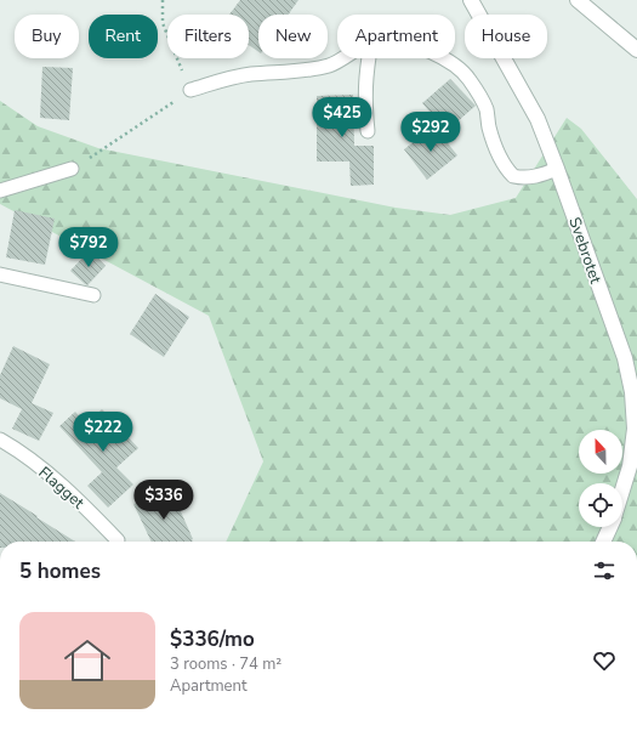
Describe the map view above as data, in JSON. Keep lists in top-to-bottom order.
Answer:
{
  "streets": {
    "street": ["Svebrotet"],
    "lane": ["Flagget"]
  },
  "north": "top",
  "page": {
    "chip": [
      "Buy",
      "Rent",
      "Filters",
      "New",
      "Apartment",
      "House"
    ],
    "price": [
      "$425",
      "$292",
      "$792",
      "$222",
      "$336"
    ],
    "heading": "5 homes",
    "list": [
      {
        "name": "$336/mo",
        "note": "3 rooms · 74 m² · Apartment"
      }
    ]
  }
}
